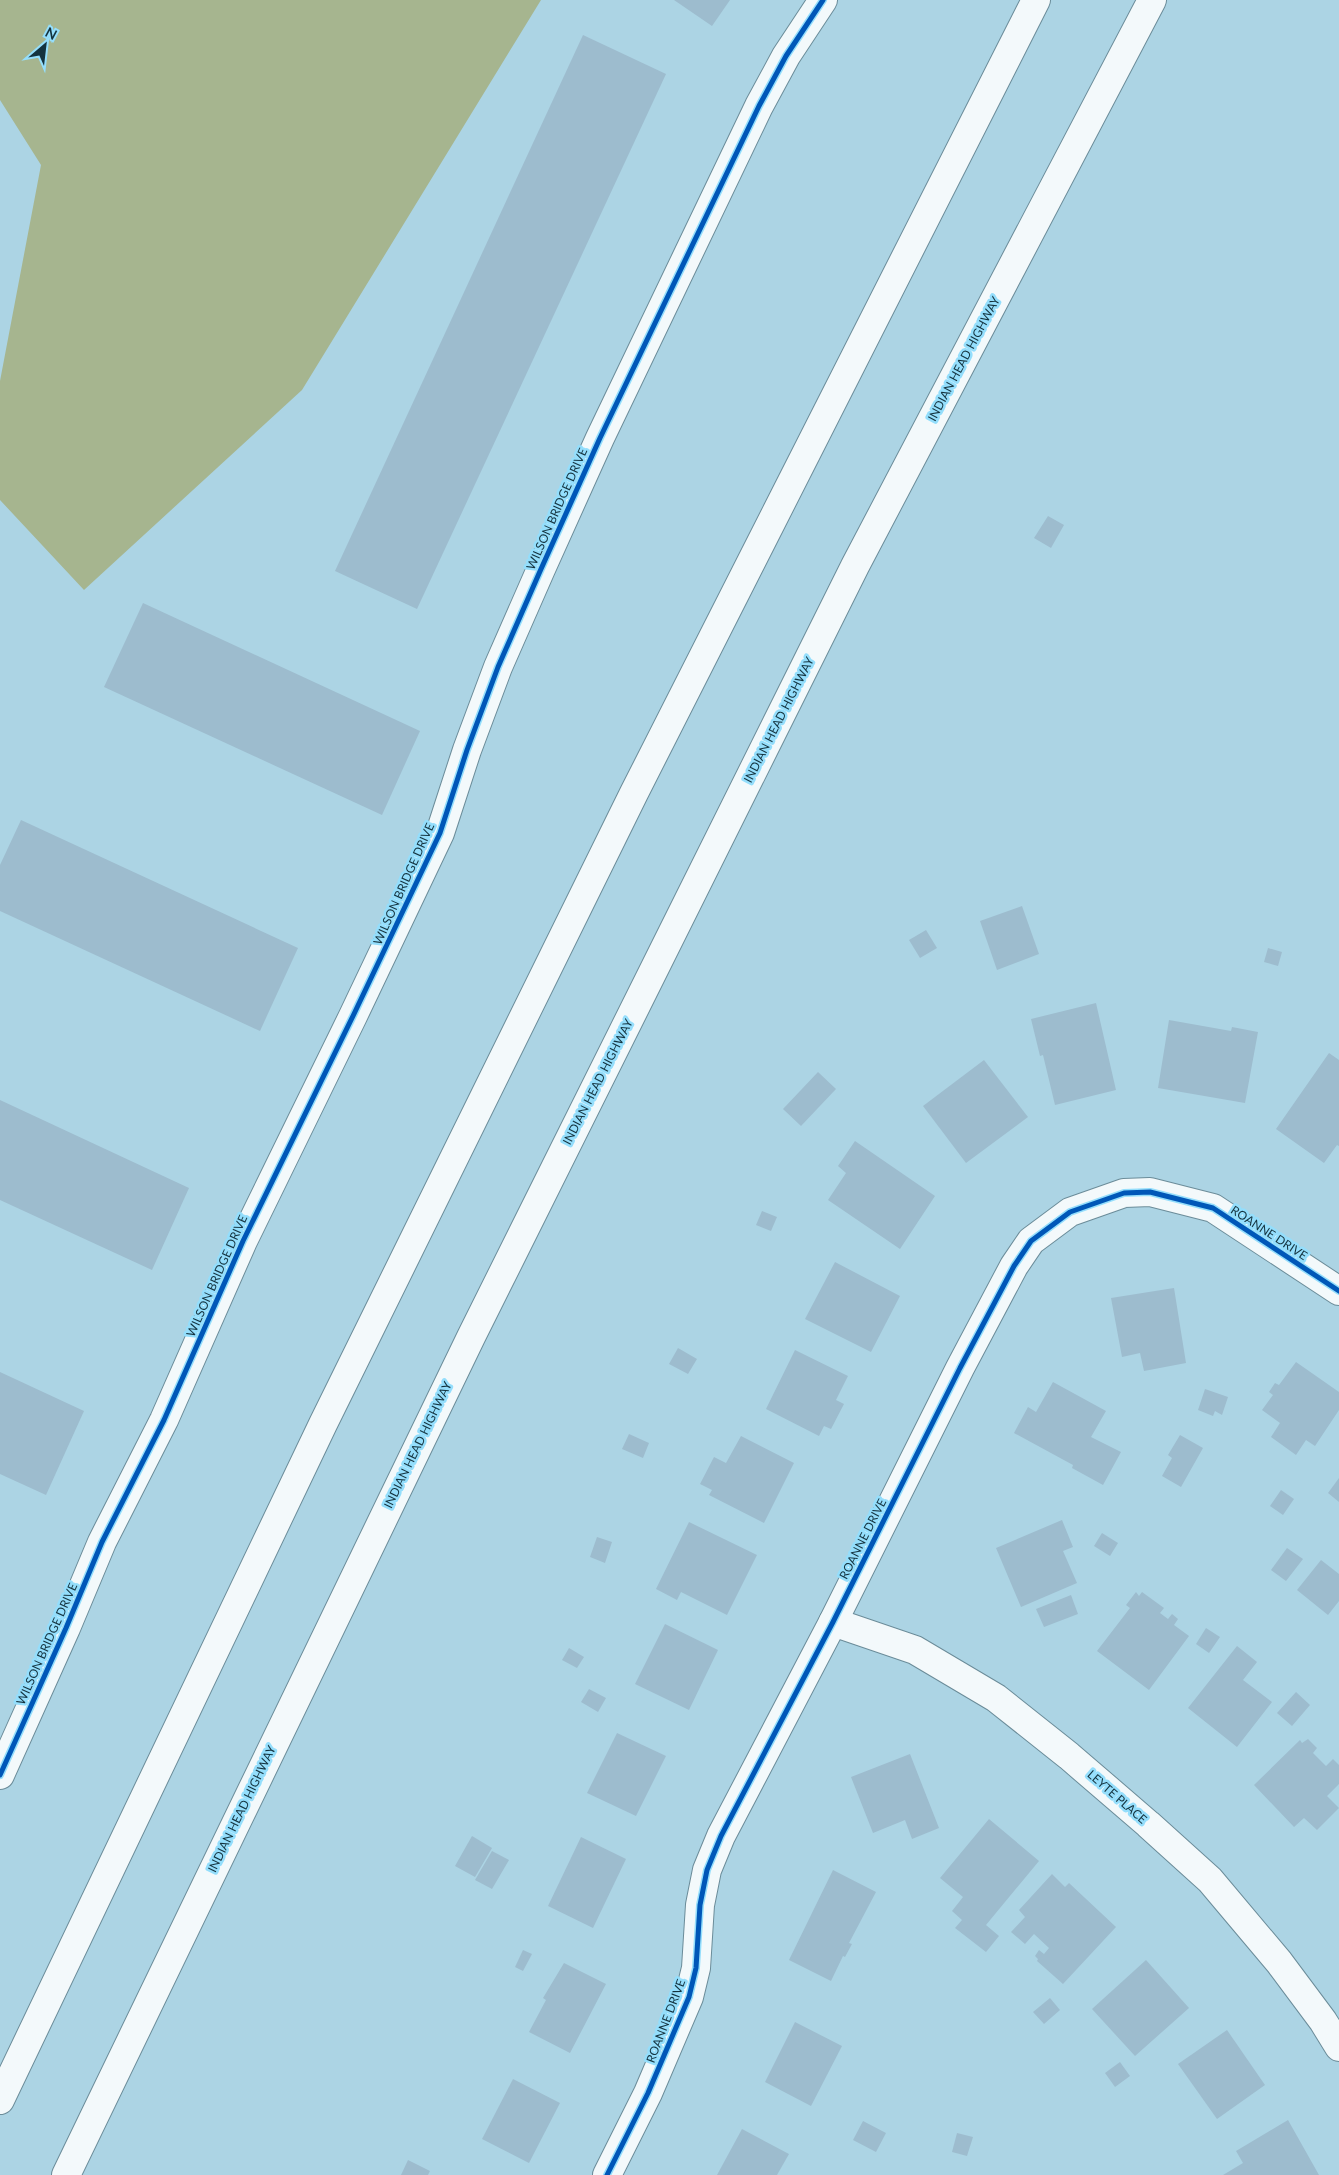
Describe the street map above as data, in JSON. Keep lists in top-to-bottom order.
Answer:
{
  "streets": {
    "main road": [
      "INDIAN HEAD HIGHWAY",
      "WILSON BRIDGE DRIVE",
      "ROANNE DRIVE",
      "LEYTE PLACE"
    ]
  },
  "crossings": [
    ["ROANNE DRIVE", "LEYTE PLACE"]
  ],
  "north": "top right"
}
